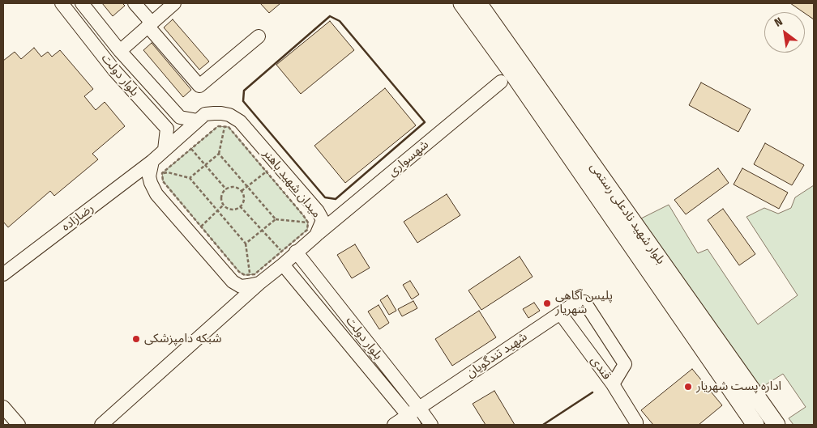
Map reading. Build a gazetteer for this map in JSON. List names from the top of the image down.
{
  "streets": {
    "main road": ["بلوار شهید نادعلی رستمی"],
    "street": [
      "بلوار دولت",
      "شهسواری",
      "میدان شهید باهنر",
      "رضازاده",
      "شهید تندگویان",
      "قندی"
    ]
  },
  "crossings": [
    ["بلوار دولت", "میدان شهید باهنر"],
    ["بلوار دولت", "شهید تندگویان"],
    ["شهسواری", "میدان شهید باهنر"],
    ["میدان شهید باهنر", "رضازاده"],
    ["شهید تندگویان", "قندی"]
  ],
  "places": ["پلیس آگاهی شهریار", "شبکه دامپزشکی", "اداره پست شهریار"],
  "north": "top left"
}
